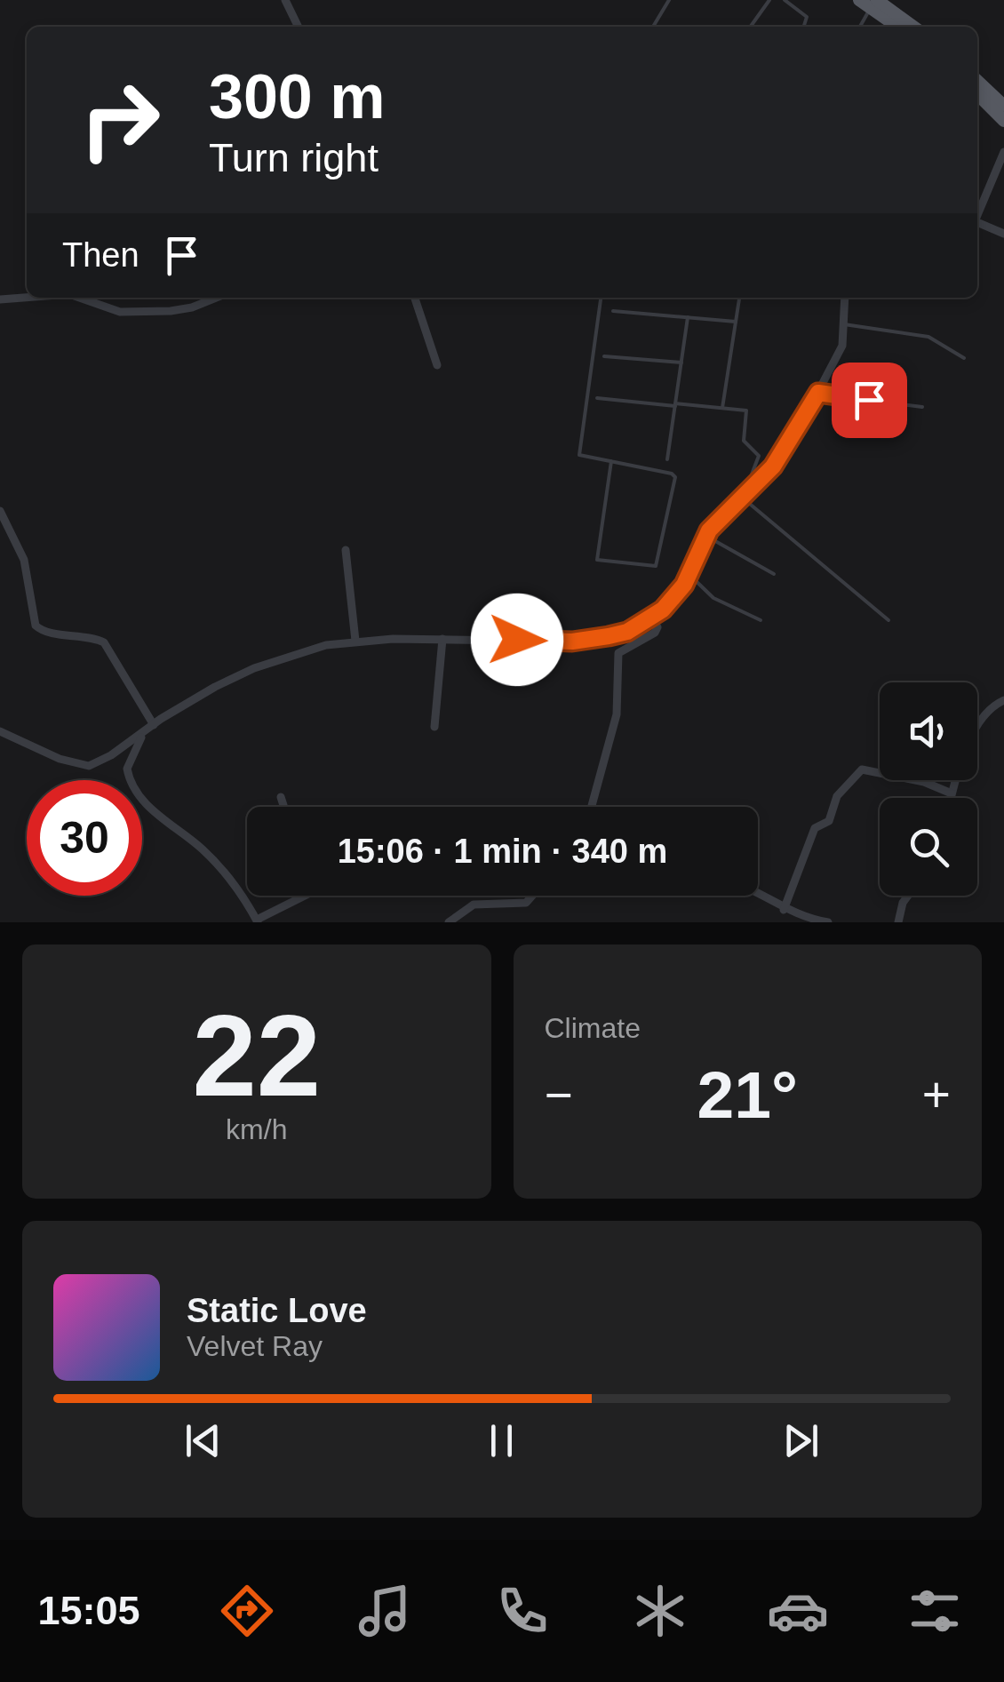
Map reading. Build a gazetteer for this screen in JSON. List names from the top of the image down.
{
  "page": {
    "turn": ["300 m", "Turn right"],
    "then": "Then",
    "limit": "30",
    "trip": "15:06 · 1 min · 340 m",
    "tile": [
      ["22", "km/h"],
      "Climate"
    ],
    "heat": ["−", "21°", "+"],
    "song": ["Static Love", "Velvet Ray"],
    "tabs": "15:05"
  }
}
